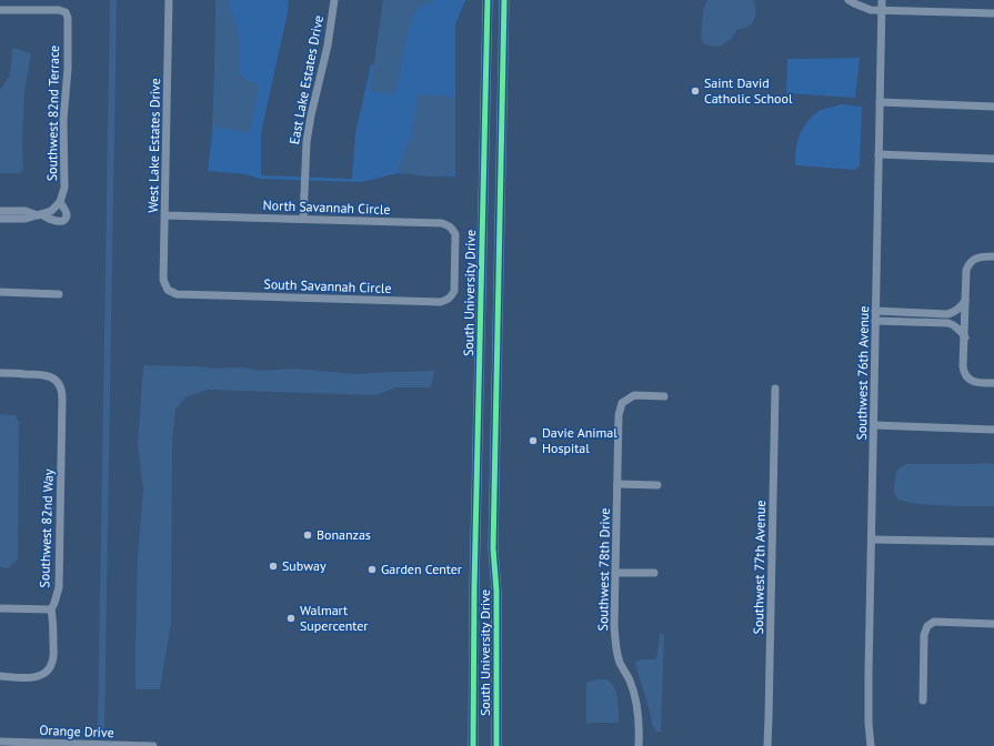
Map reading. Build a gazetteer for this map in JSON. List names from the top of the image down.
{
  "streets": {
    "main road": ["South University Drive"],
    "street": [
      "East Lake Estates Drive",
      "Southwest 82nd Terrace",
      "West Lake Estates Drive",
      "North Savannah Circle",
      "South Savannah Circle",
      "Southwest 76th Avenue",
      "Southwest 82nd Way",
      "Southwest 77th Avenue",
      "Southwest 78th Drive",
      "Orange Drive"
    ]
  },
  "crossings": [
    ["East Lake Estates Drive", "North Savannah Circle"],
    ["West Lake Estates Drive", "North Savannah Circle"],
    ["West Lake Estates Drive", "South Savannah Circle"],
    ["North Savannah Circle", "South Savannah Circle"]
  ],
  "places": [
    "Saint David Catholic School",
    "Davie Animal Hospital",
    "Bonanzas",
    "Subway",
    "Garden Center",
    "Walmart Supercenter"
  ]
}
